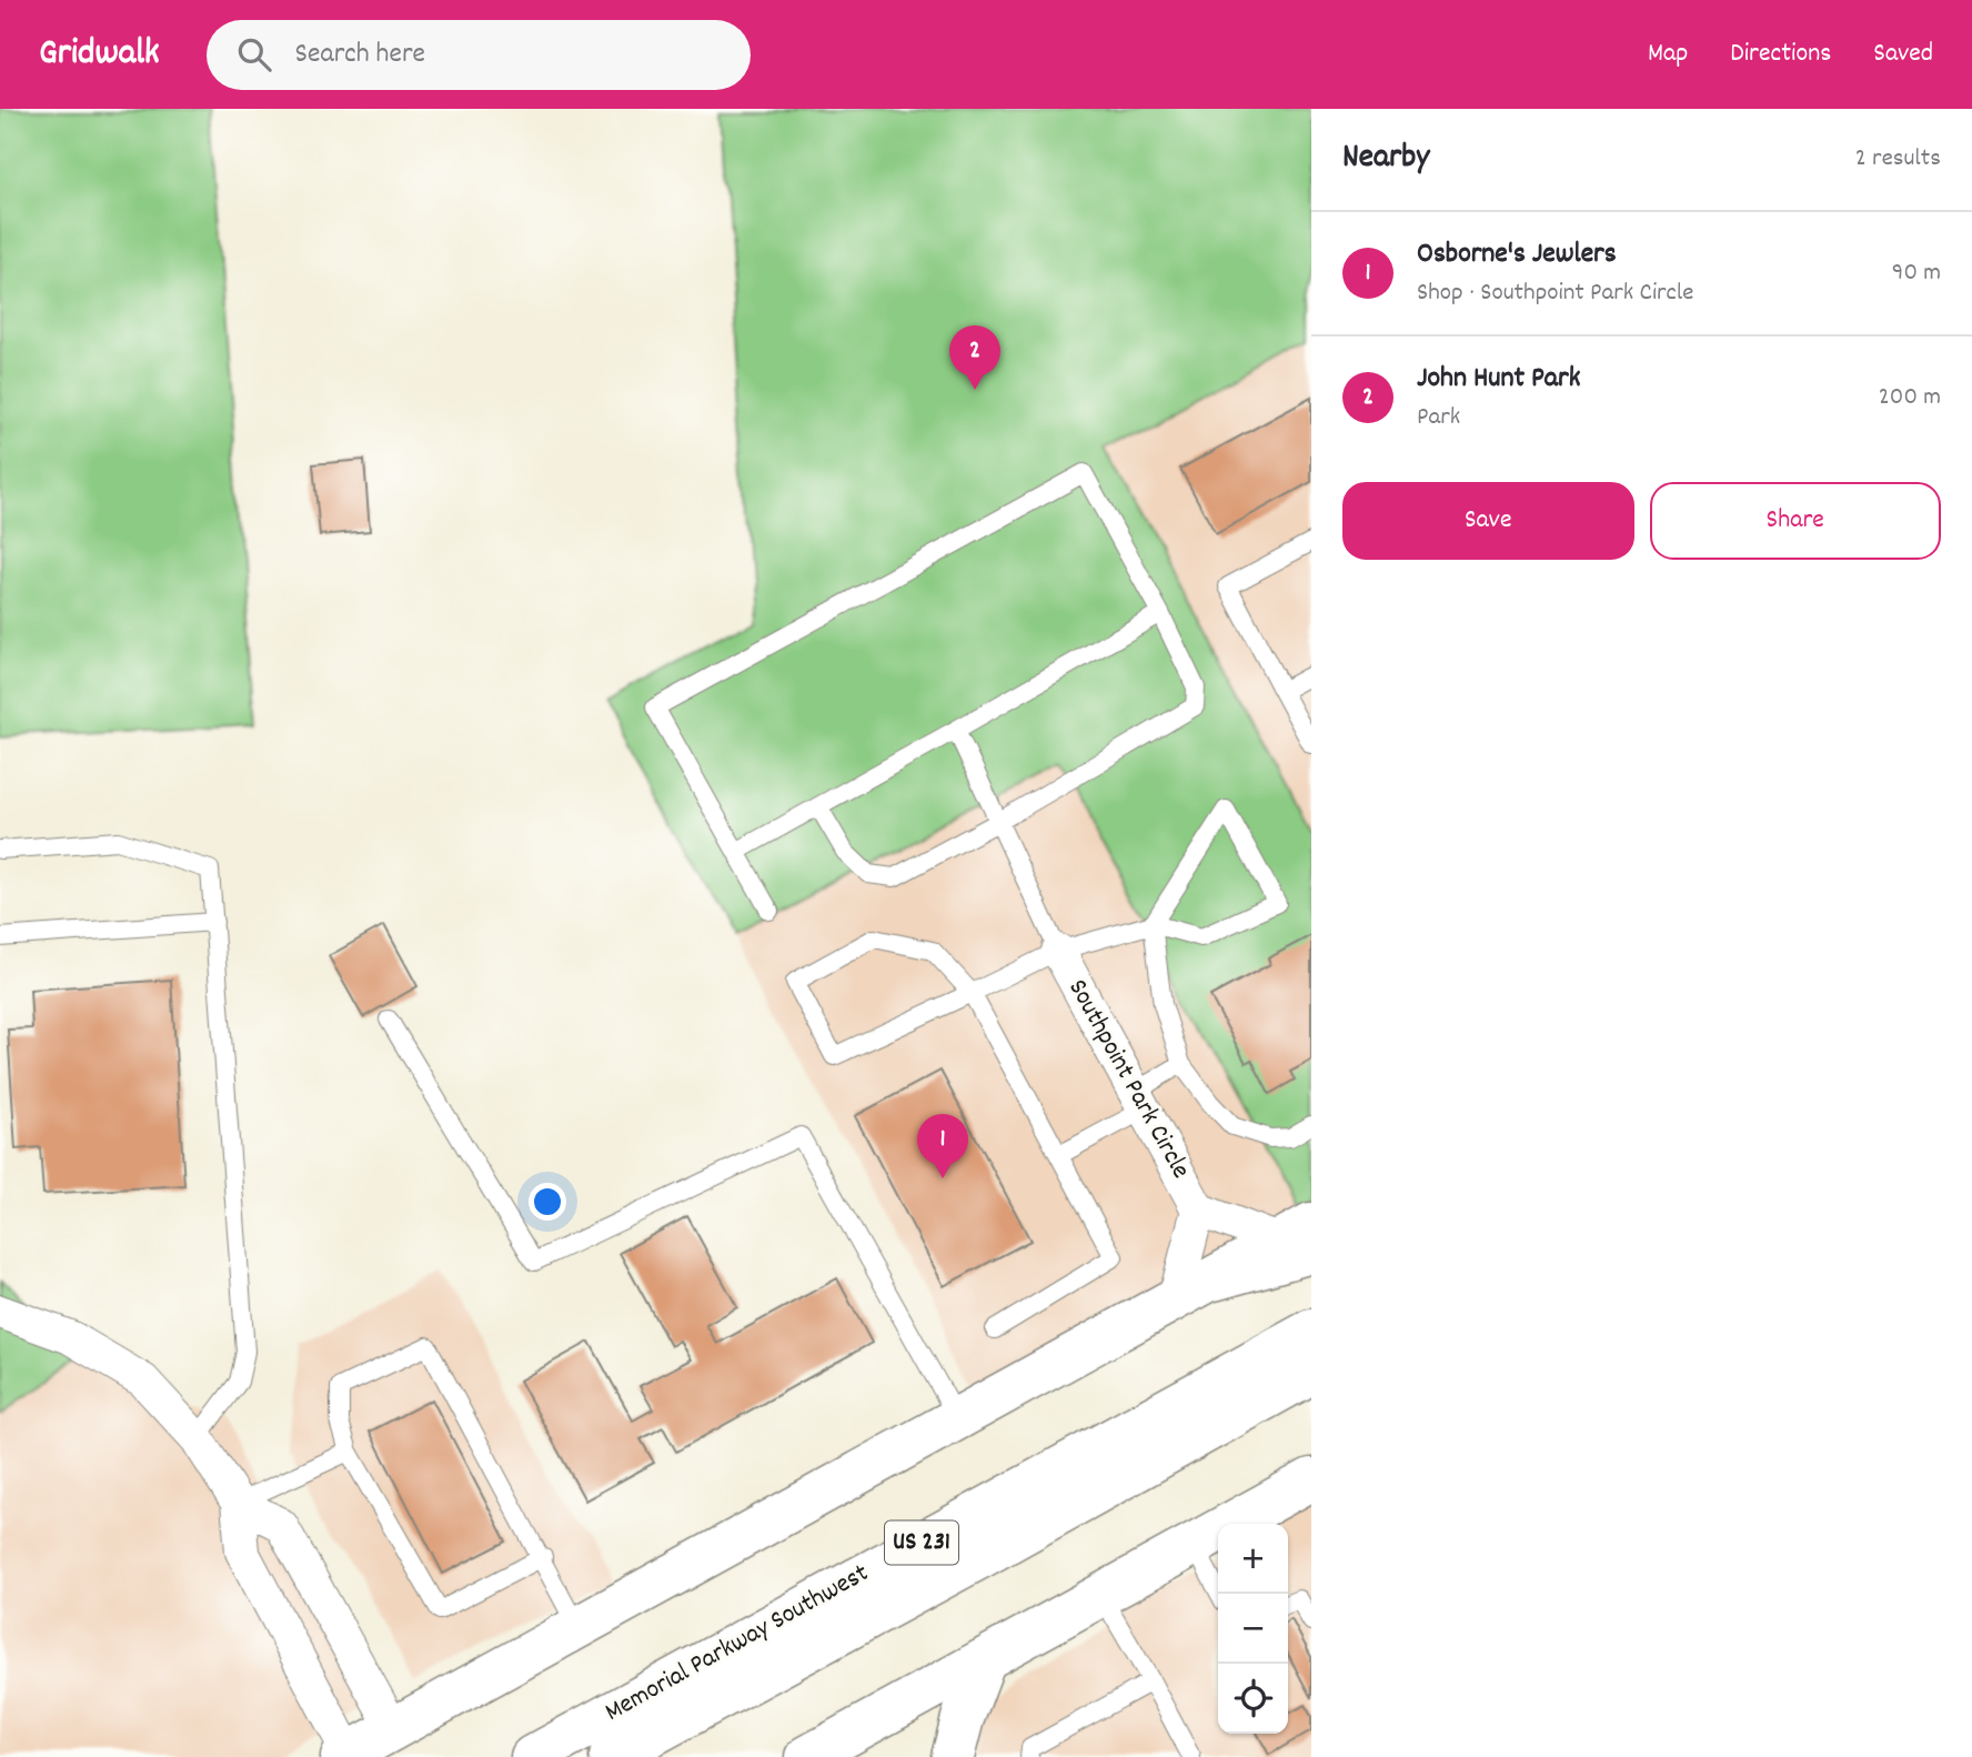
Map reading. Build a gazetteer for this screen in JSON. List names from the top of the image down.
{
  "streets": {
    "main road": ["US 231", "Memorial Parkway Southwest"],
    "street": ["Southpoint Park Circle"]
  },
  "page": {
    "header": "Gridwalk",
    "search": "Search here",
    "nav": ["Map", "Directions", "Saved"],
    "heading": ["Nearby", "2 results"],
    "list": [
      {
        "mark": "1",
        "name": "Osborne's Jewlers",
        "note": "Shop · Southpoint Park Circle",
        "value": "90 m"
      },
      {
        "mark": "2",
        "name": "John Hunt Park",
        "note": "Park",
        "value": "200 m"
      }
    ],
    "pins": ["2", "1"],
    "buttons": ["Save", "Share"],
    "map_buttons": ["+", "−"]
  }
}
